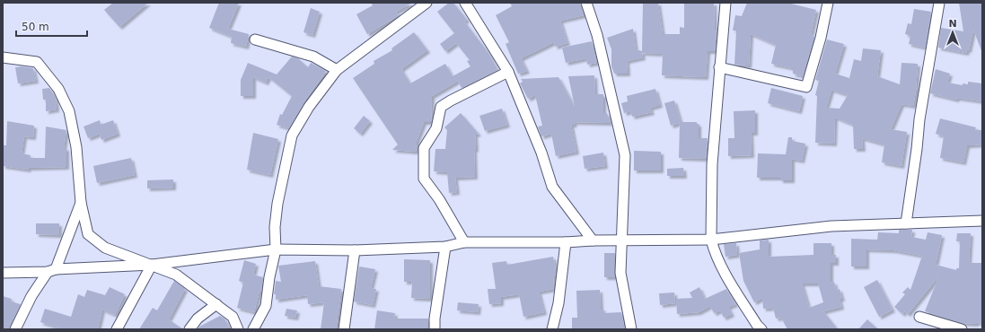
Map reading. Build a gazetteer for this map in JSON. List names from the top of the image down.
{
  "scale_bar": "50 m",
  "north": "top"
}
